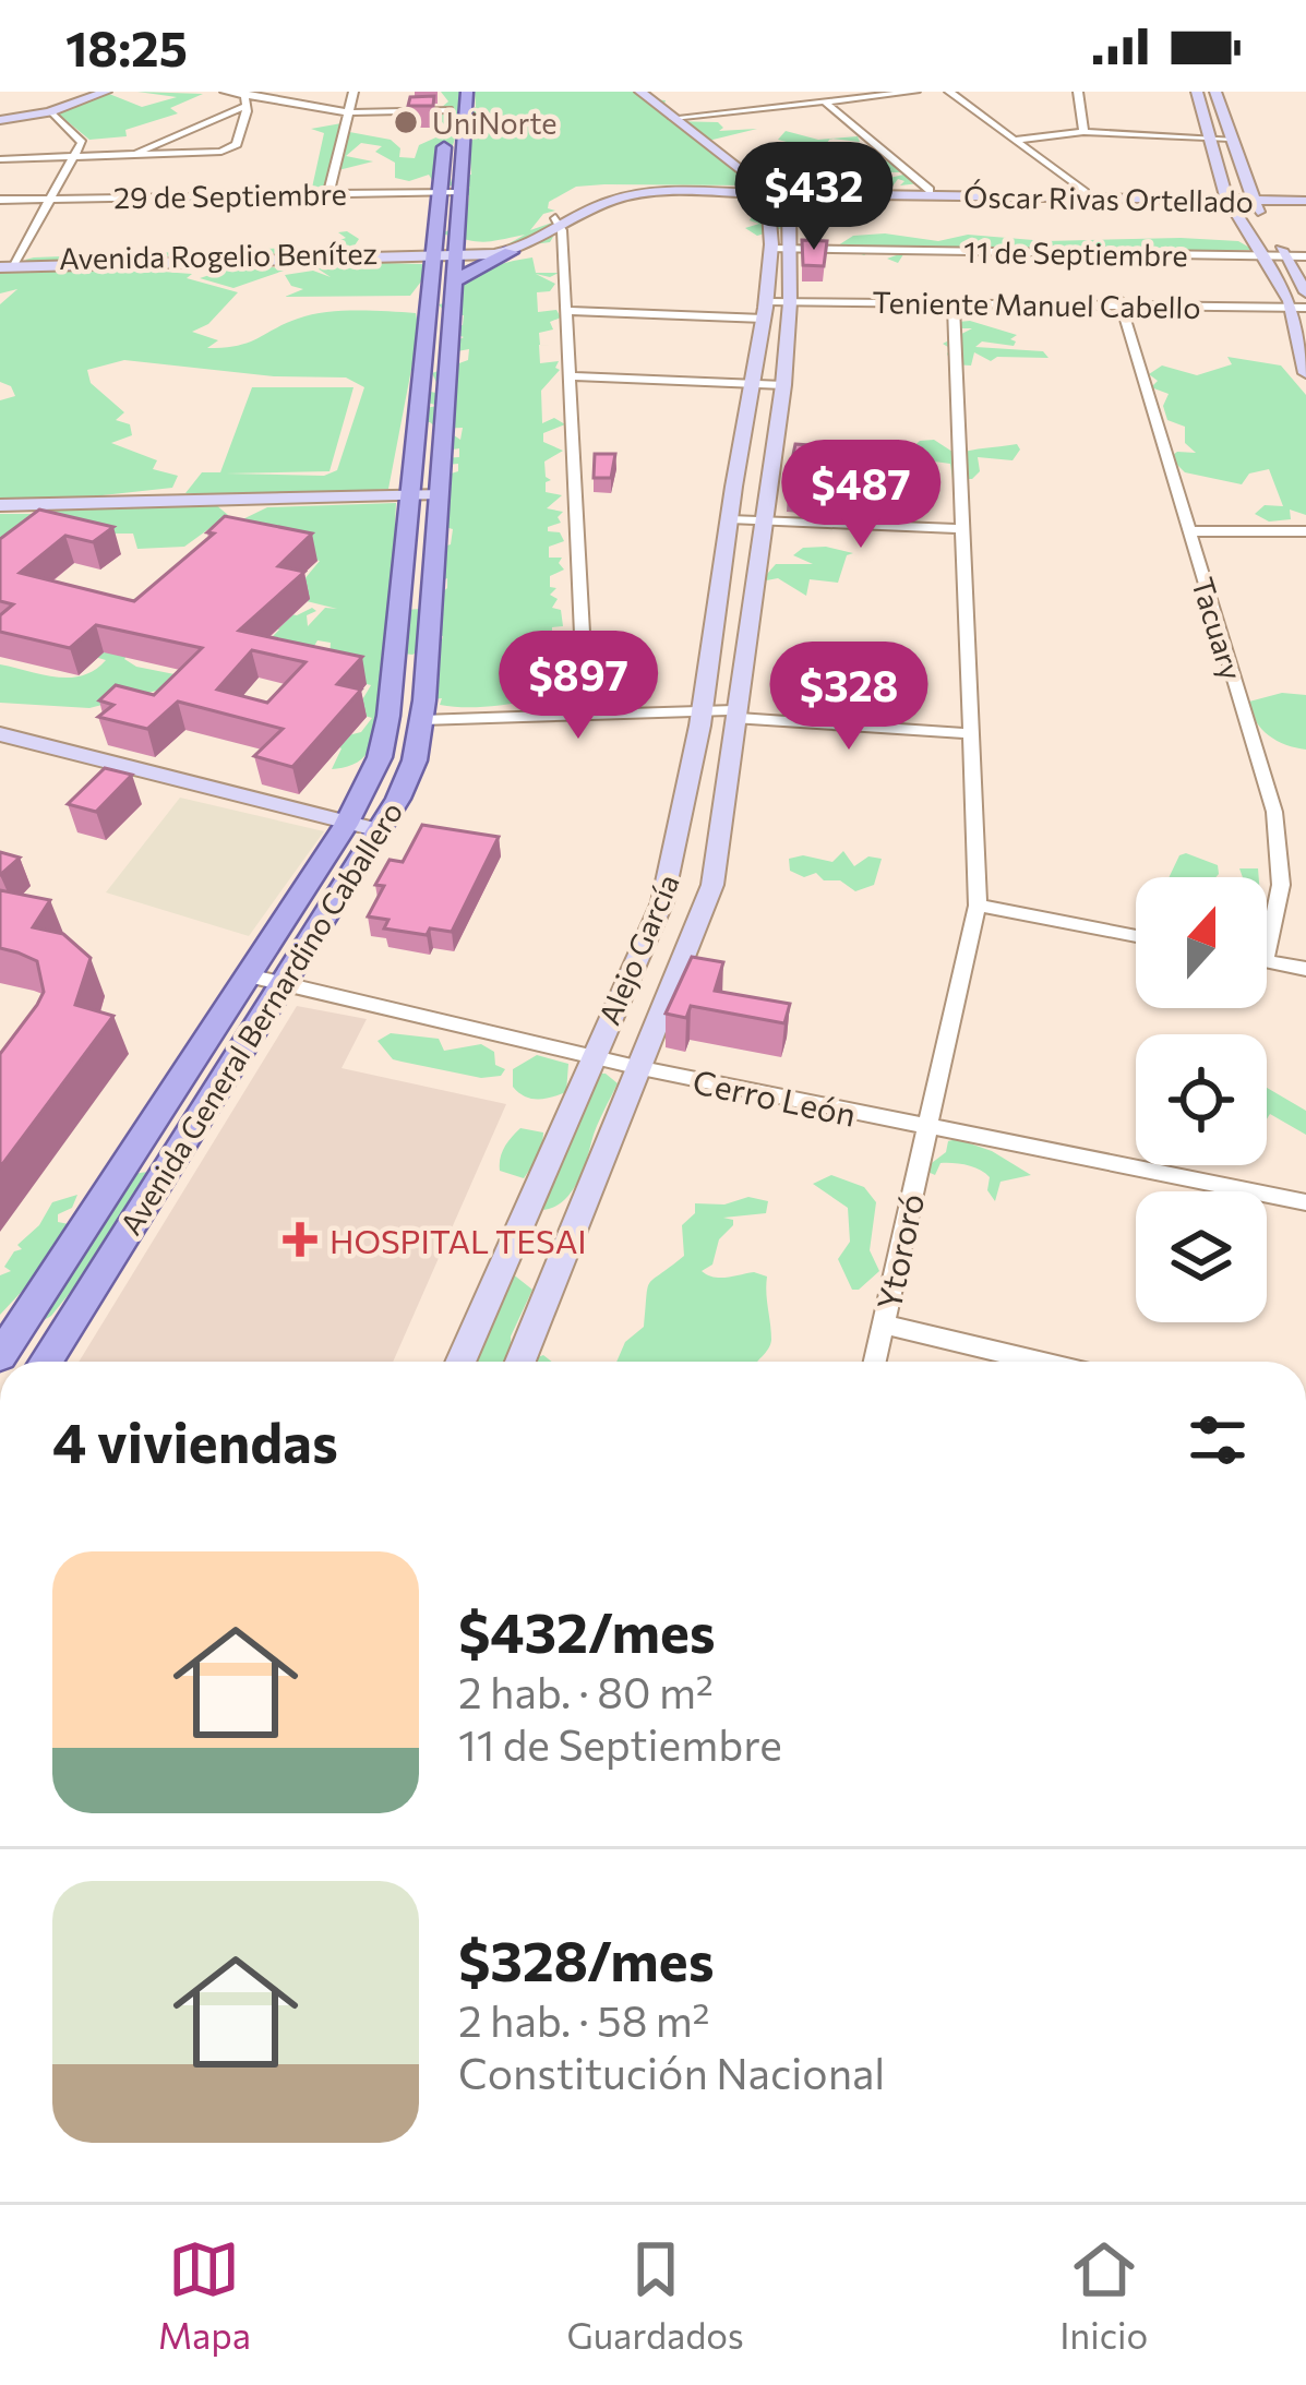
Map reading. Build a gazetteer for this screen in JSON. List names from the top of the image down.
{
  "streets": {
    "main road": ["Avenida General Bernardino Caballero"],
    "street": [
      "29 de Septiembre",
      "Óscar Rivas Ortellado",
      "11 de Septiembre",
      "Avenida Rogelio Benítez",
      "Teniente Manuel Cabello",
      "Tacuary",
      "Alejo García",
      "Cerro León",
      "Ytororó"
    ]
  },
  "crossings": [
    ["29 de Septiembre", "Avenida General Bernardino Caballero"],
    ["Óscar Rivas Ortellado", "Avenida Rogelio Benítez"],
    ["Óscar Rivas Ortellado", "Alejo García"],
    ["Óscar Rivas Ortellado", "Avenida General Bernardino Caballero"],
    ["11 de Septiembre", "Alejo García"],
    ["Avenida Rogelio Benítez", "Avenida General Bernardino Caballero"],
    ["Teniente Manuel Cabello", "Tacuary"],
    ["Teniente Manuel Cabello", "Alejo García"],
    ["Alejo García", "Cerro León"],
    ["Avenida General Bernardino Caballero", "Cerro León"],
    ["Cerro León", "Ytororó"]
  ],
  "places": {
    "other": ["UniNorte"],
    "health": ["HOSPITAL TESAI"]
  },
  "north": "top",
  "page": {
    "status": "18:25",
    "price": [
      "$432",
      "$487",
      "$897",
      "$328"
    ],
    "heading": "4 viviendas",
    "list": [
      {
        "name": "$432/mes",
        "note": "2 hab. · 80 m² · 11 de Septiembre"
      },
      {
        "name": "$328/mes",
        "note": "2 hab. · 58 m² · Constitución Nacional"
      }
    ],
    "tabs": ["Mapa", "Guardados", "Inicio"]
  }
}
